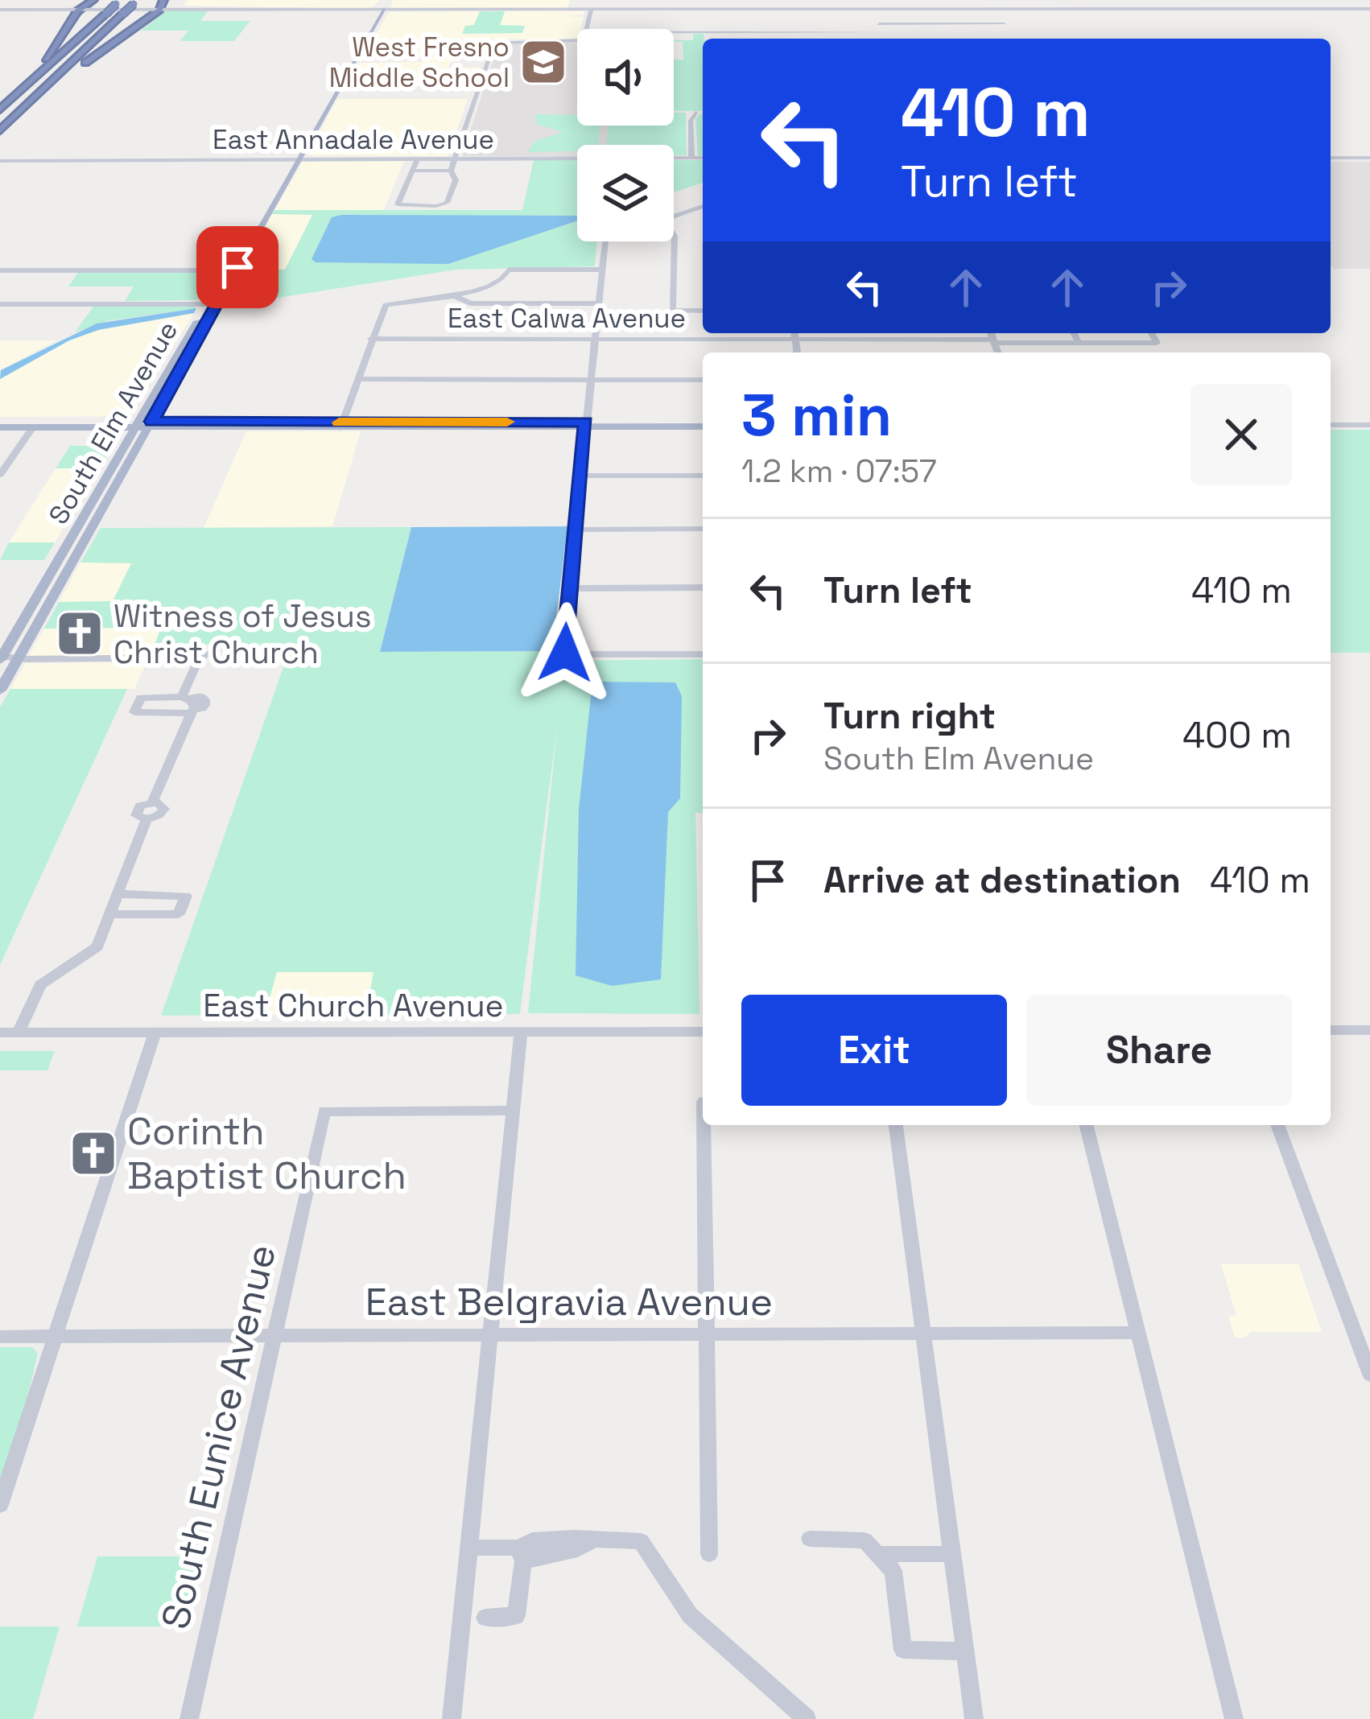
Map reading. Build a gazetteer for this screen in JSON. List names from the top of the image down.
{
  "streets": {
    "main road": ["South Elm Avenue"],
    "street": [
      "East Annadale Avenue",
      "East Calwa Avenue",
      "East Church Avenue",
      "East Belgravia Avenue",
      "South Eunice Avenue"
    ]
  },
  "crossings": [
    ["East Annadale Avenue", "South Elm Avenue"],
    ["East Belgravia Avenue", "South Eunice Avenue"]
  ],
  "places": {
    "school or university": ["West Fresno Middle School"],
    "church": ["Witness of Jesus Christ Church", "Corinth Baptist Church"]
  },
  "page": {
    "turn": ["410 m", "Turn left"],
    "heading": ["3 min", "1.2 km · 07:57"],
    "list": [
      {
        "name": "Turn left",
        "value": "410 m"
      },
      {
        "name": "Turn right",
        "note": "South Elm Avenue",
        "value": "400 m"
      },
      {
        "name": "Arrive at destination",
        "value": "410 m"
      }
    ],
    "buttons": ["Exit", "Share"]
  }
}
